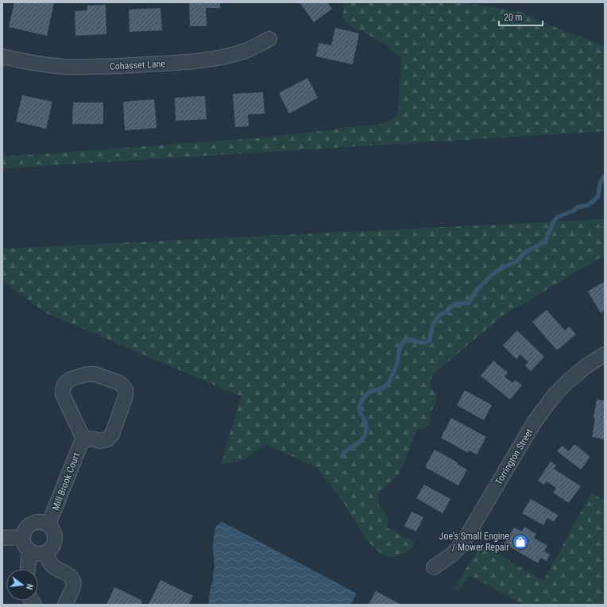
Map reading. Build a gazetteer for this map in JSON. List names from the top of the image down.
{
  "streets": {
    "street": ["Cohasset Lane", "Torrington Street", "Mill Brook Court"]
  },
  "places": {
    "shop": ["Joe's Small Engine / Mower Repair"]
  },
  "scale_bar": "20 m",
  "north": "right"
}
